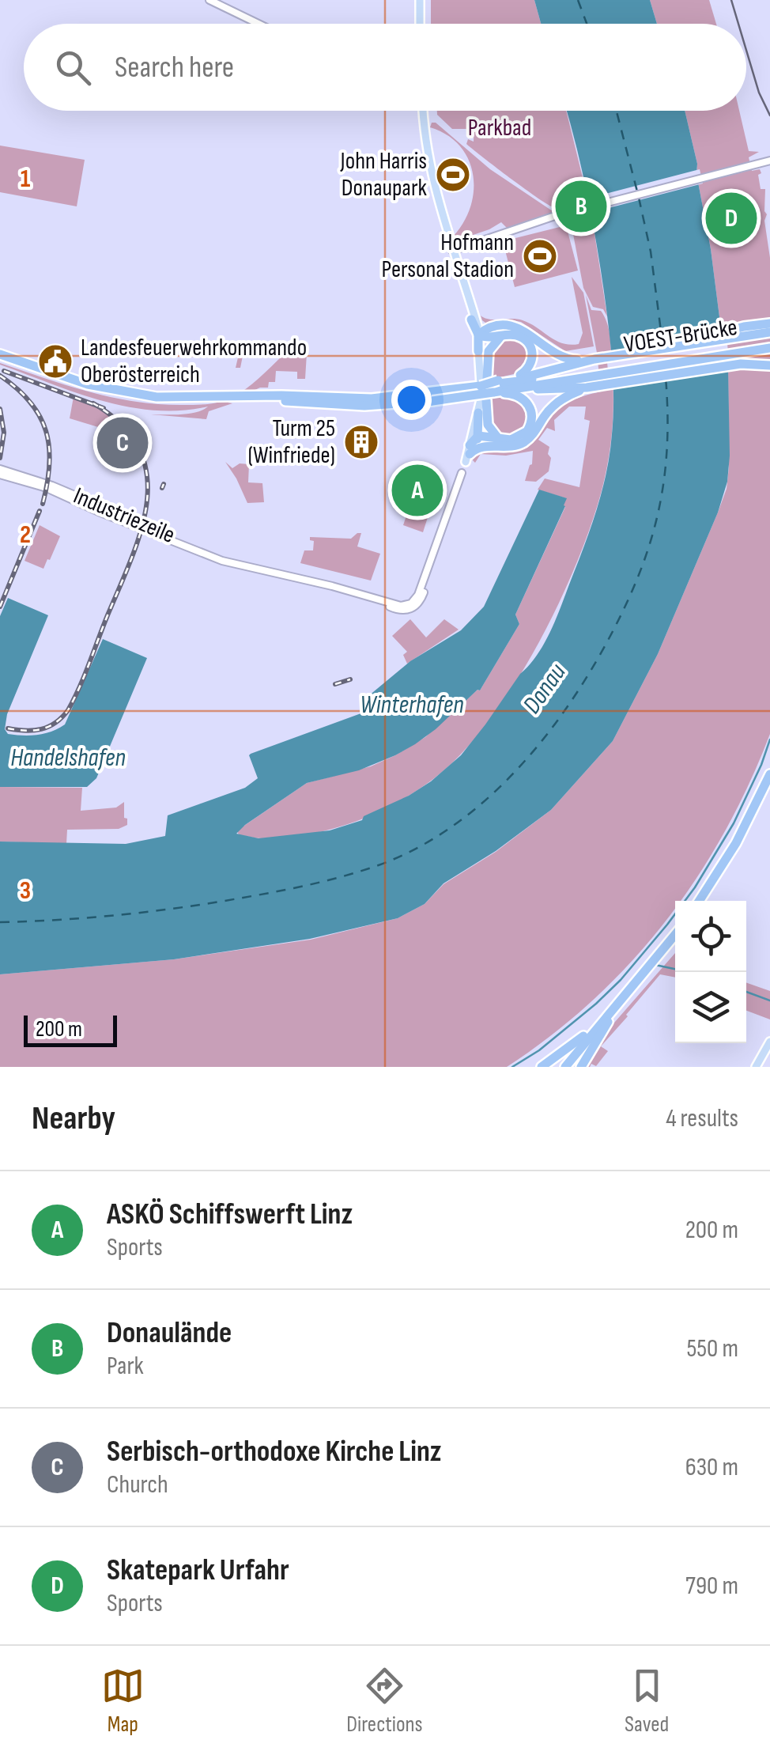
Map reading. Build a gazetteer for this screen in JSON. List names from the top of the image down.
{
  "streets": {
    "highway": ["VOEST-Brücke"],
    "main road": ["Industriezeile"]
  },
  "water": ["Donau", "Winterhafen", "Handelshafen"],
  "parks": ["Parkbad"],
  "places": {
    "sports": ["John Harris Donaupark", "Hofmann Personal Stadion"],
    "public building": ["Landesfeuerwehrkommando Oberösterreich"],
    "building": ["Turm 25 (Winfriede)"]
  },
  "scale_bar": "200 m",
  "page": {
    "search": "Search here",
    "pins": [
      "B",
      "D",
      "C",
      "A"
    ],
    "scale": "200 m",
    "heading": ["Nearby", "4 results"],
    "list": [
      {
        "mark": "A",
        "name": "ASKÖ Schiffswerft Linz",
        "note": "Sports",
        "value": "200 m"
      },
      {
        "mark": "B",
        "name": "Donaulände",
        "note": "Park",
        "value": "550 m"
      },
      {
        "mark": "C",
        "name": "Serbisch-orthodoxe Kirche Linz",
        "note": "Church",
        "value": "630 m"
      },
      {
        "mark": "D",
        "name": "Skatepark Urfahr",
        "note": "Sports",
        "value": "790 m"
      }
    ],
    "nav": ["Map", "Directions", "Saved"]
  },
  "grid": {
    "rows": ["1", "2", "3"]
  }
}
